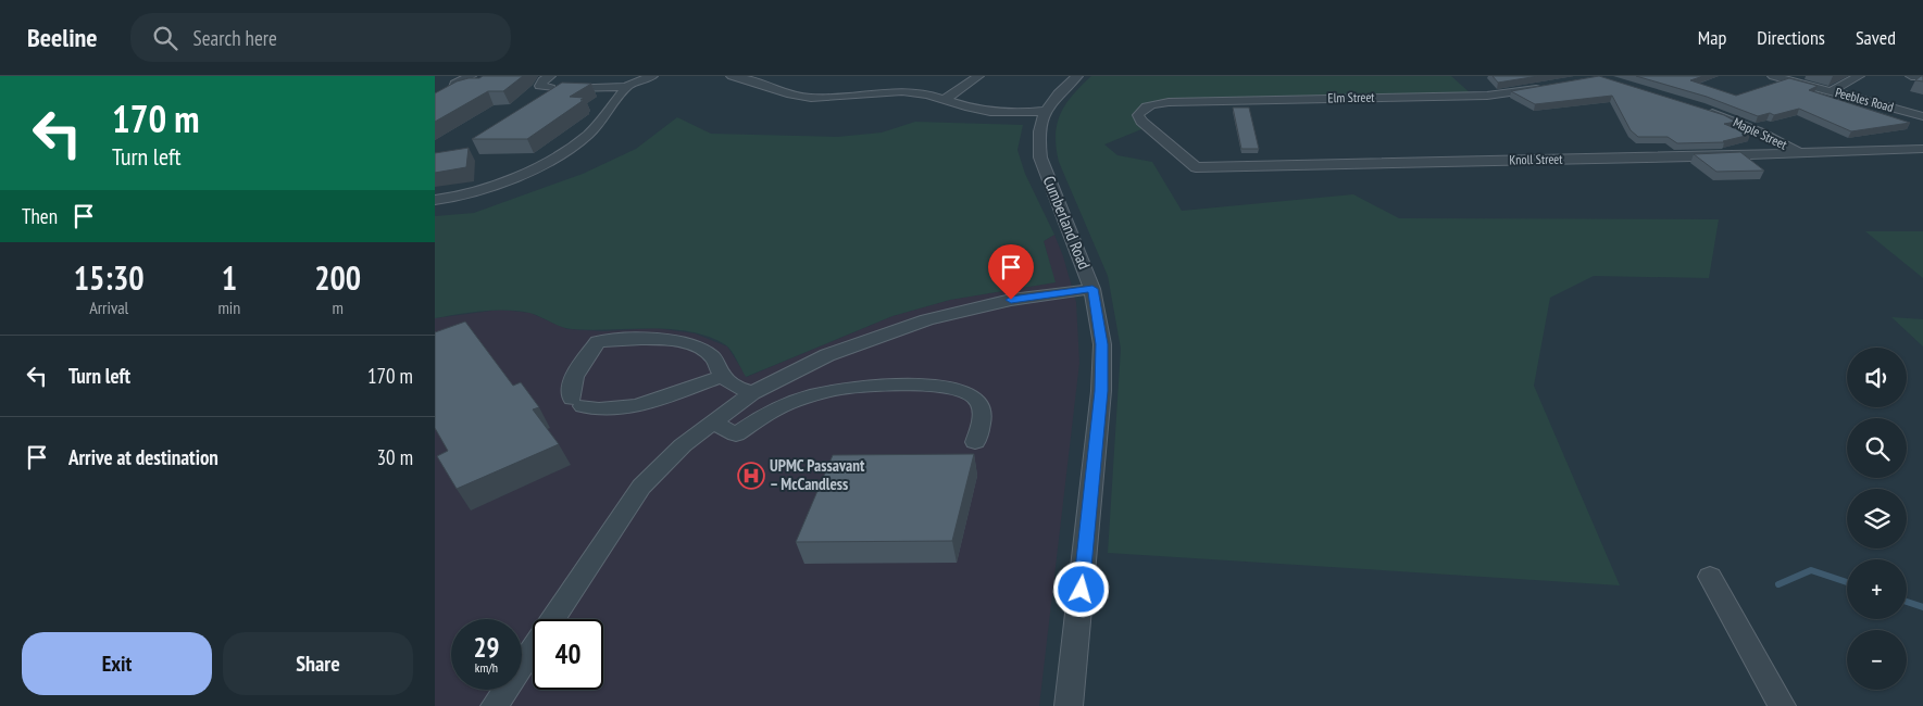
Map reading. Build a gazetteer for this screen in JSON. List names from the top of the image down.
{
  "streets": {
    "street": [
      "Elm Street",
      "Peebles Road",
      "Maple Street",
      "Knoll Street",
      "Cumberland Road"
    ]
  },
  "crossings": [
    ["Elm Street", "Knoll Street"],
    ["Maple Street", "Knoll Street"]
  ],
  "places": {
    "hospital": ["UPMC Passavant – McCandless"]
  },
  "page": {
    "header": "Beeline",
    "search": "Search here",
    "nav": ["Map", "Directions", "Saved"],
    "turn": ["170 m", "Turn left"],
    "then": "Then",
    "eta": [
      "15:30",
      "Arrival",
      "1",
      "min",
      "200",
      "m"
    ],
    "list": [
      {
        "name": "Turn left",
        "value": "170 m"
      },
      {
        "name": "Arrive at destination",
        "value": "30 m"
      }
    ],
    "map_buttons": ["+", "−"],
    "speed": "29 km/h",
    "limit": "40",
    "buttons": ["Exit", "Share"]
  }
}
